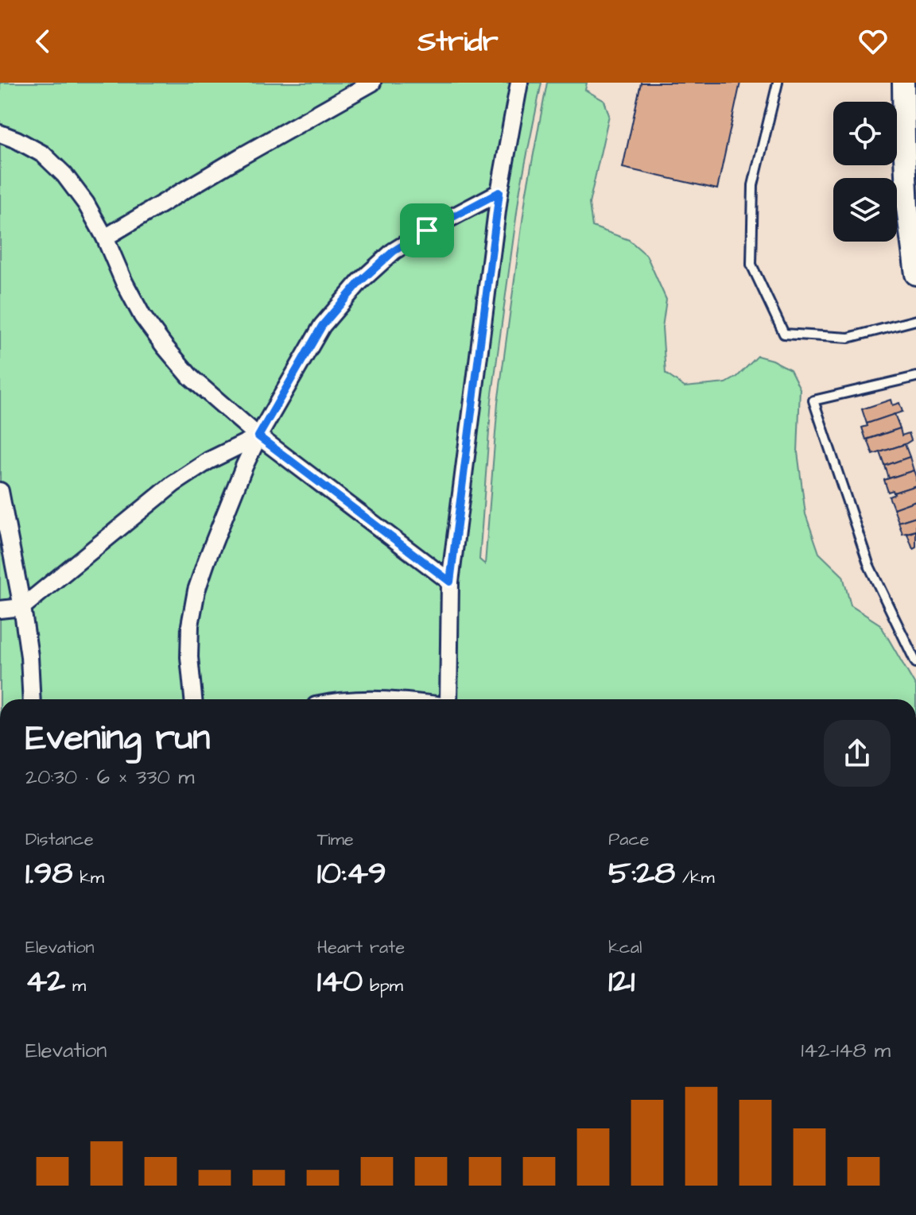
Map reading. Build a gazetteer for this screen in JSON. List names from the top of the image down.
{
  "page": {
    "header": "Stridr",
    "heading": ["Evening run", "20:30 · 6 × 330 m"],
    "stats": [
      ["Distance", "1.98 km"],
      ["Time", "10:49"],
      ["Pace", "5:28 /km"],
      ["Elevation", "42 m"],
      ["Heart rate", "140 bpm"],
      ["kcal", "121"]
    ],
    "chart": ["Elevation", "142–148 m"]
  }
}
